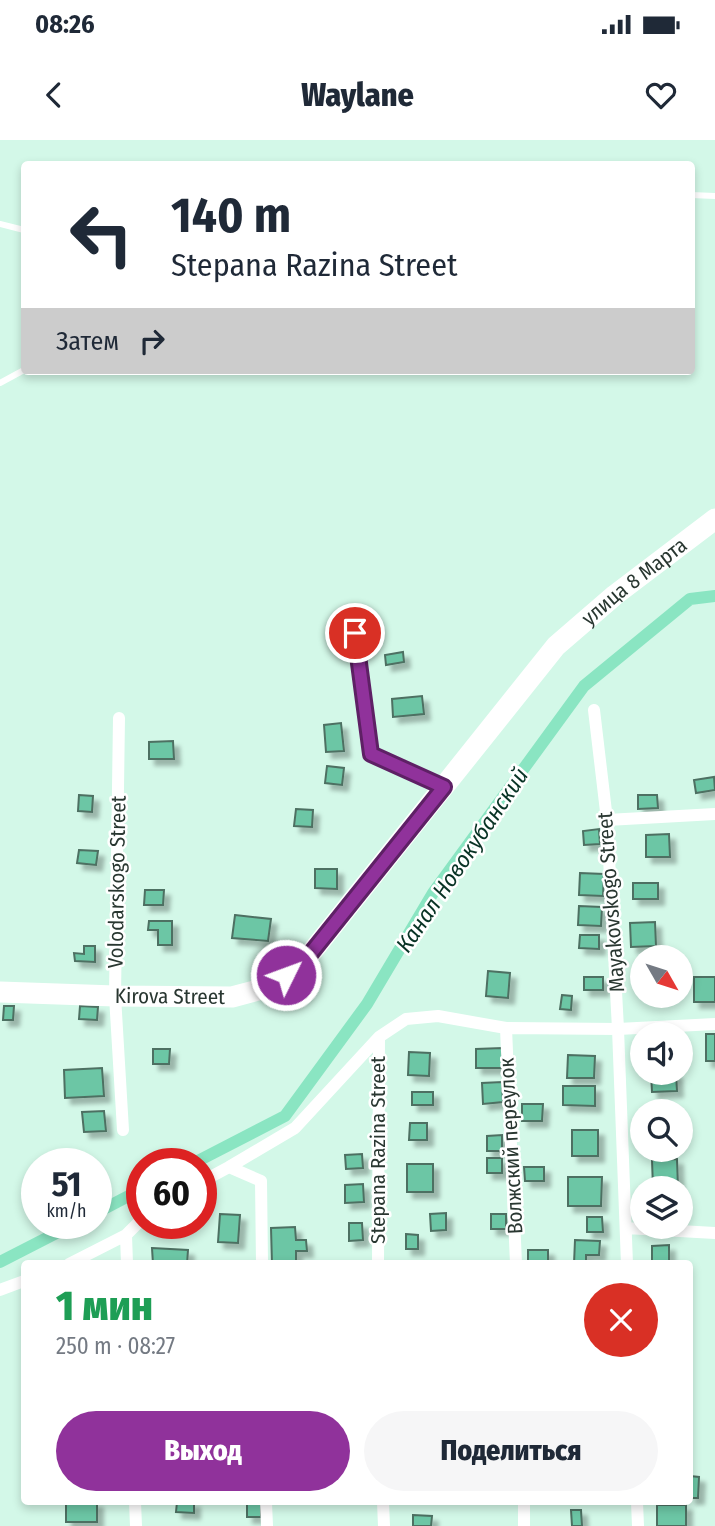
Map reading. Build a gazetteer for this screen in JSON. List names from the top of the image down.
{
  "streets": {
    "main road": ["улица 8 Марта", "Kirova Street"],
    "street": [
      "Volodarskogo Street",
      "Mayakovskogo Street",
      "Волжский переулок",
      "Stepana Razina Street"
    ]
  },
  "crossings": [
    ["улица 8 Марта", "Kirova Street"],
    ["Volodarskogo Street", "Kirova Street"]
  ],
  "water": ["Канал Новокубанский"],
  "north": "bottom right",
  "page": {
    "status": "08:26",
    "header": "Waylane",
    "turn": ["140 m", "Stepana Razina Street"],
    "then": "Затем",
    "speed": "51 km/h",
    "limit": "60",
    "heading": ["1 мин", "250 m · 08:27"],
    "buttons": ["Выход", "Поделиться"]
  }
}
